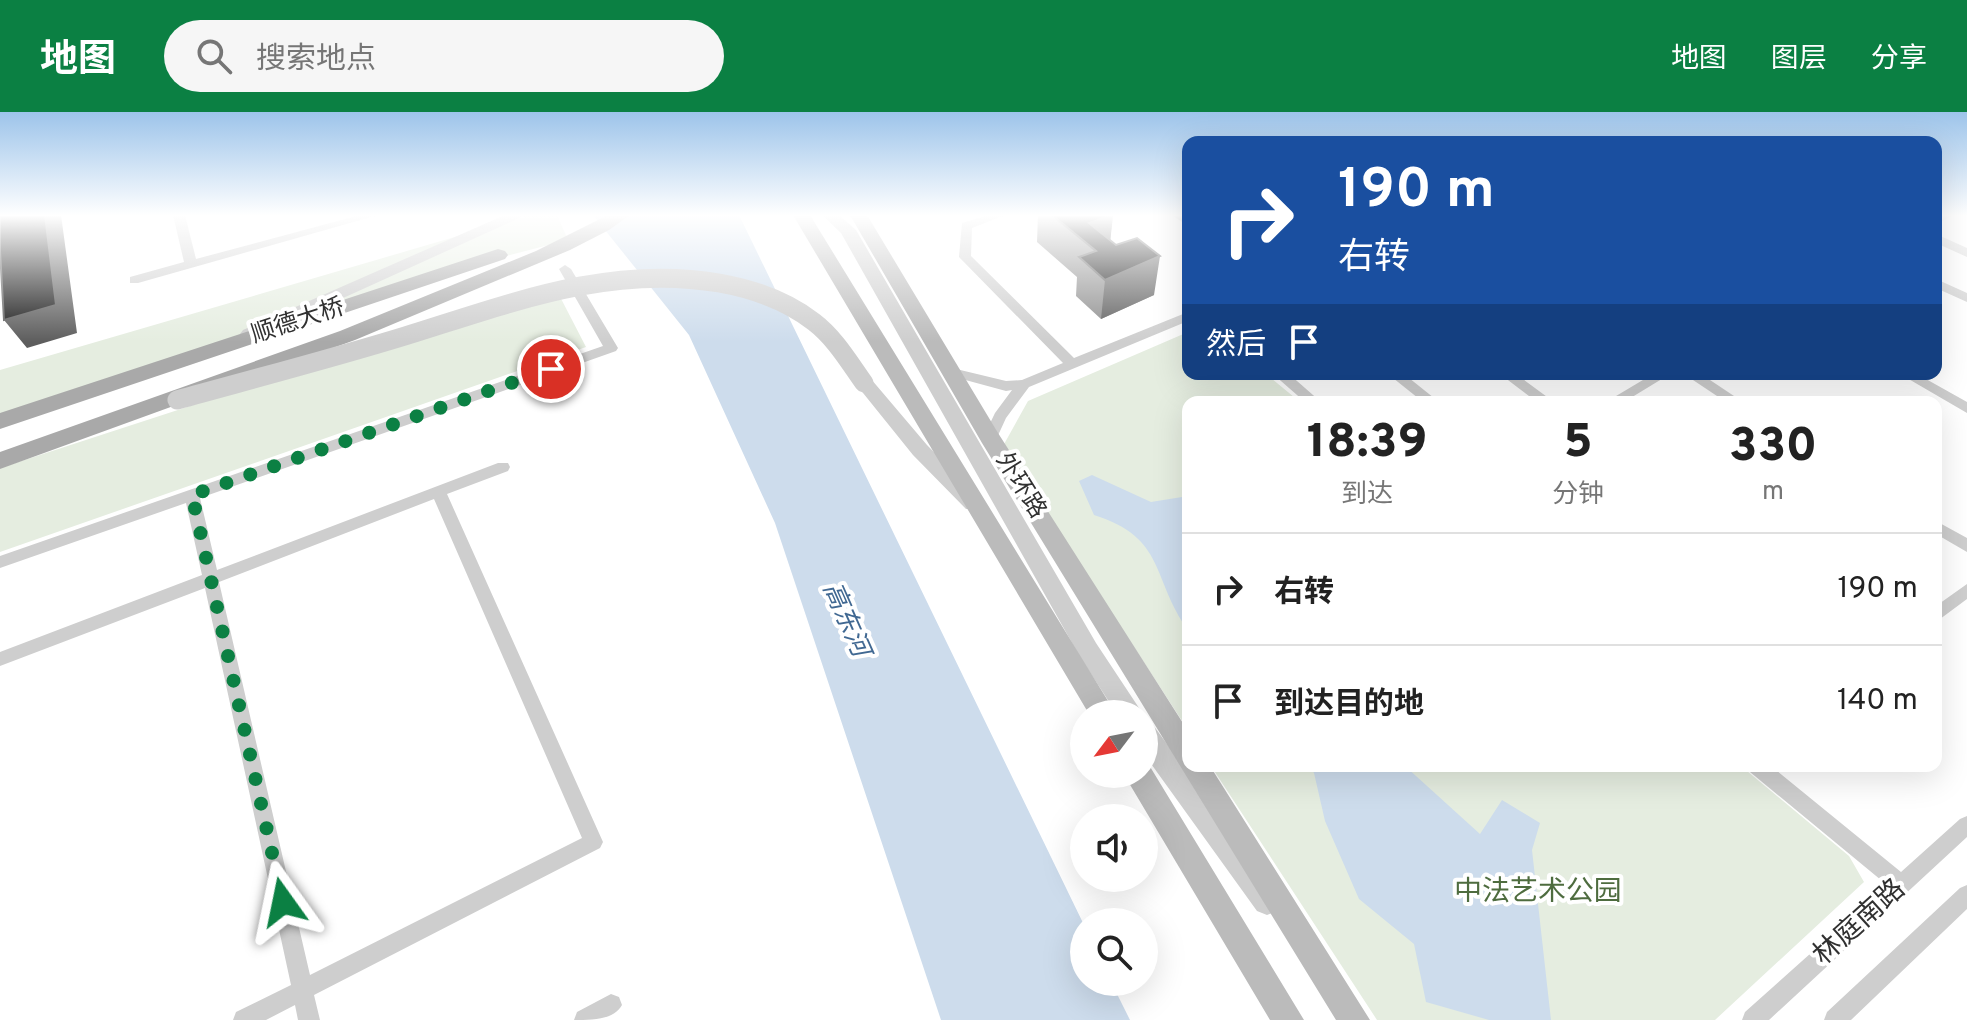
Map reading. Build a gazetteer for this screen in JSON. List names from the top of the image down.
{
  "streets": {
    "main road": ["顺德大桥", "外环路"],
    "street": ["林庭南路"]
  },
  "water": ["高东河"],
  "parks": ["中法艺术公园"],
  "north": "bottom left",
  "page": {
    "header": "地图",
    "search": "搜索地点",
    "nav": ["地图", "图层", "分享"],
    "turn": ["190 m", "右转"],
    "then": "然后",
    "eta": [
      "18:39",
      "到达",
      "5",
      "分钟",
      "330",
      "m"
    ],
    "list": [
      {
        "name": "右转",
        "value": "190 m"
      },
      {
        "name": "到达目的地",
        "value": "140 m"
      }
    ]
  }
}
